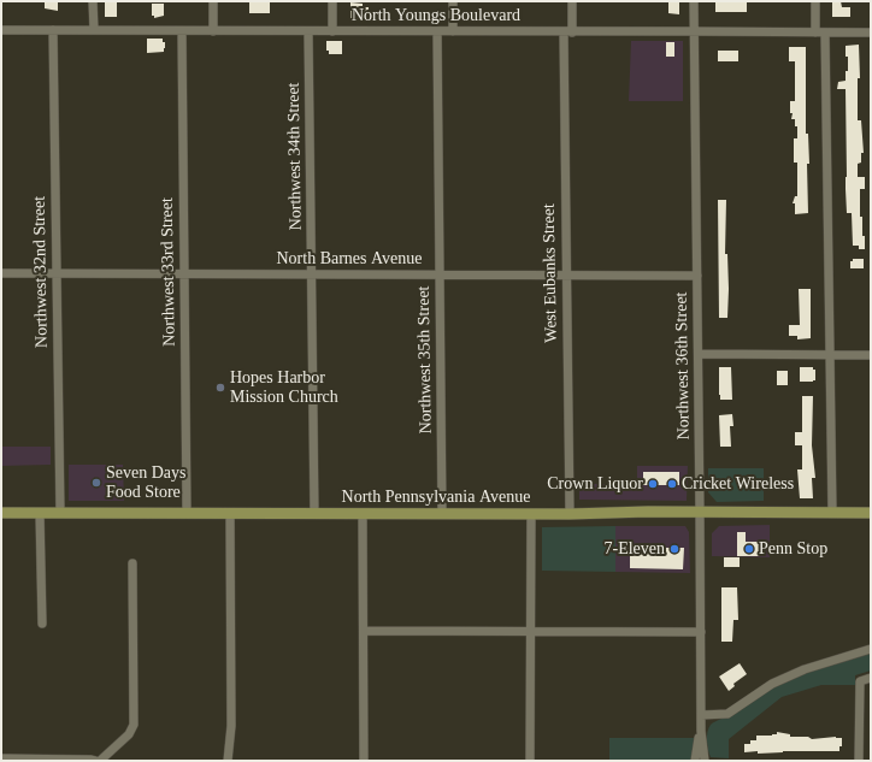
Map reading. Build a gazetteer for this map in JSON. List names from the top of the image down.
{
  "streets": {
    "main road": ["North Pennsylvania Avenue"],
    "street": [
      "North Youngs Boulevard",
      "Northwest 34th Street",
      "North Barnes Avenue",
      "Northwest 32nd Street",
      "Northwest 33rd Street",
      "West Eubanks Street",
      "Northwest 35th Street",
      "Northwest 36th Street"
    ]
  },
  "crossings": [
    ["North Youngs Boulevard", "Northwest 34th Street"],
    ["North Youngs Boulevard", "Northwest 32nd Street"],
    ["North Youngs Boulevard", "Northwest 33rd Street"],
    ["North Youngs Boulevard", "West Eubanks Street"],
    ["North Youngs Boulevard", "Northwest 35th Street"],
    ["North Youngs Boulevard", "Northwest 36th Street"],
    ["Northwest 34th Street", "North Barnes Avenue"],
    ["Northwest 34th Street", "North Pennsylvania Avenue"],
    ["North Barnes Avenue", "Northwest 32nd Street"],
    ["North Barnes Avenue", "Northwest 33rd Street"],
    ["North Barnes Avenue", "West Eubanks Street"],
    ["North Barnes Avenue", "Northwest 35th Street"],
    ["North Barnes Avenue", "Northwest 36th Street"],
    ["Northwest 32nd Street", "North Pennsylvania Avenue"],
    ["Northwest 33rd Street", "North Pennsylvania Avenue"],
    ["West Eubanks Street", "North Pennsylvania Avenue"],
    ["Northwest 35th Street", "North Pennsylvania Avenue"],
    ["Northwest 36th Street", "North Pennsylvania Avenue"]
  ],
  "places": [
    "Hopes Harbor Mission Church",
    "Seven Days Food Store",
    "Crown Liquor",
    "Cricket Wireless",
    "7-Eleven",
    "Penn Stop"
  ]
}
